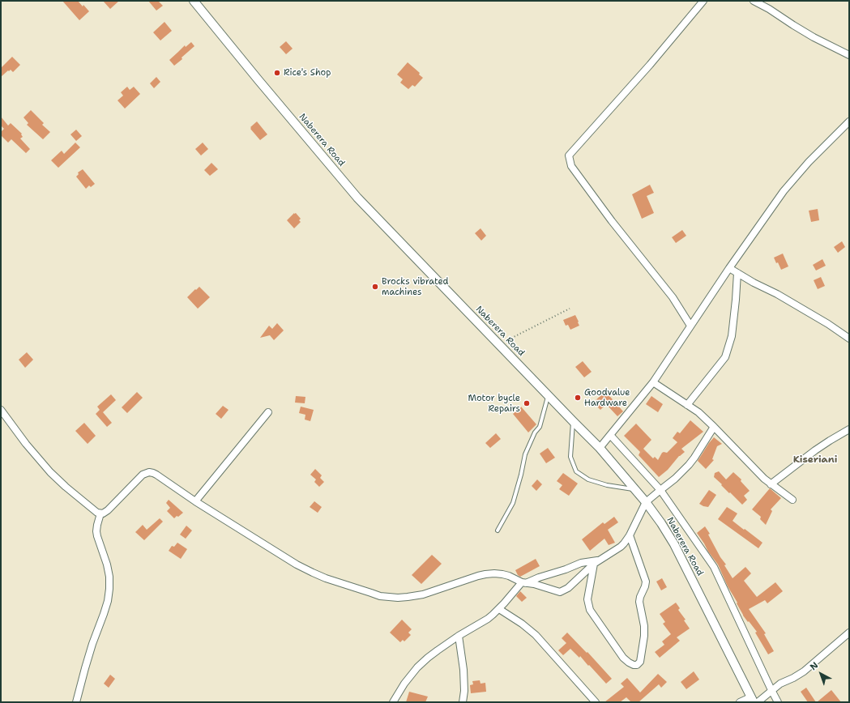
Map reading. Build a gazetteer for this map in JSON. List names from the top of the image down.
{
  "streets": {
    "street": ["Naberera Road"]
  },
  "districts": ["Kiseriani"],
  "places": [
    "Rice's Shop",
    "Brocks vibrated machines",
    "Goodvalue Hardware",
    "Motor bycle Repairs"
  ],
  "north": "top left"
}
